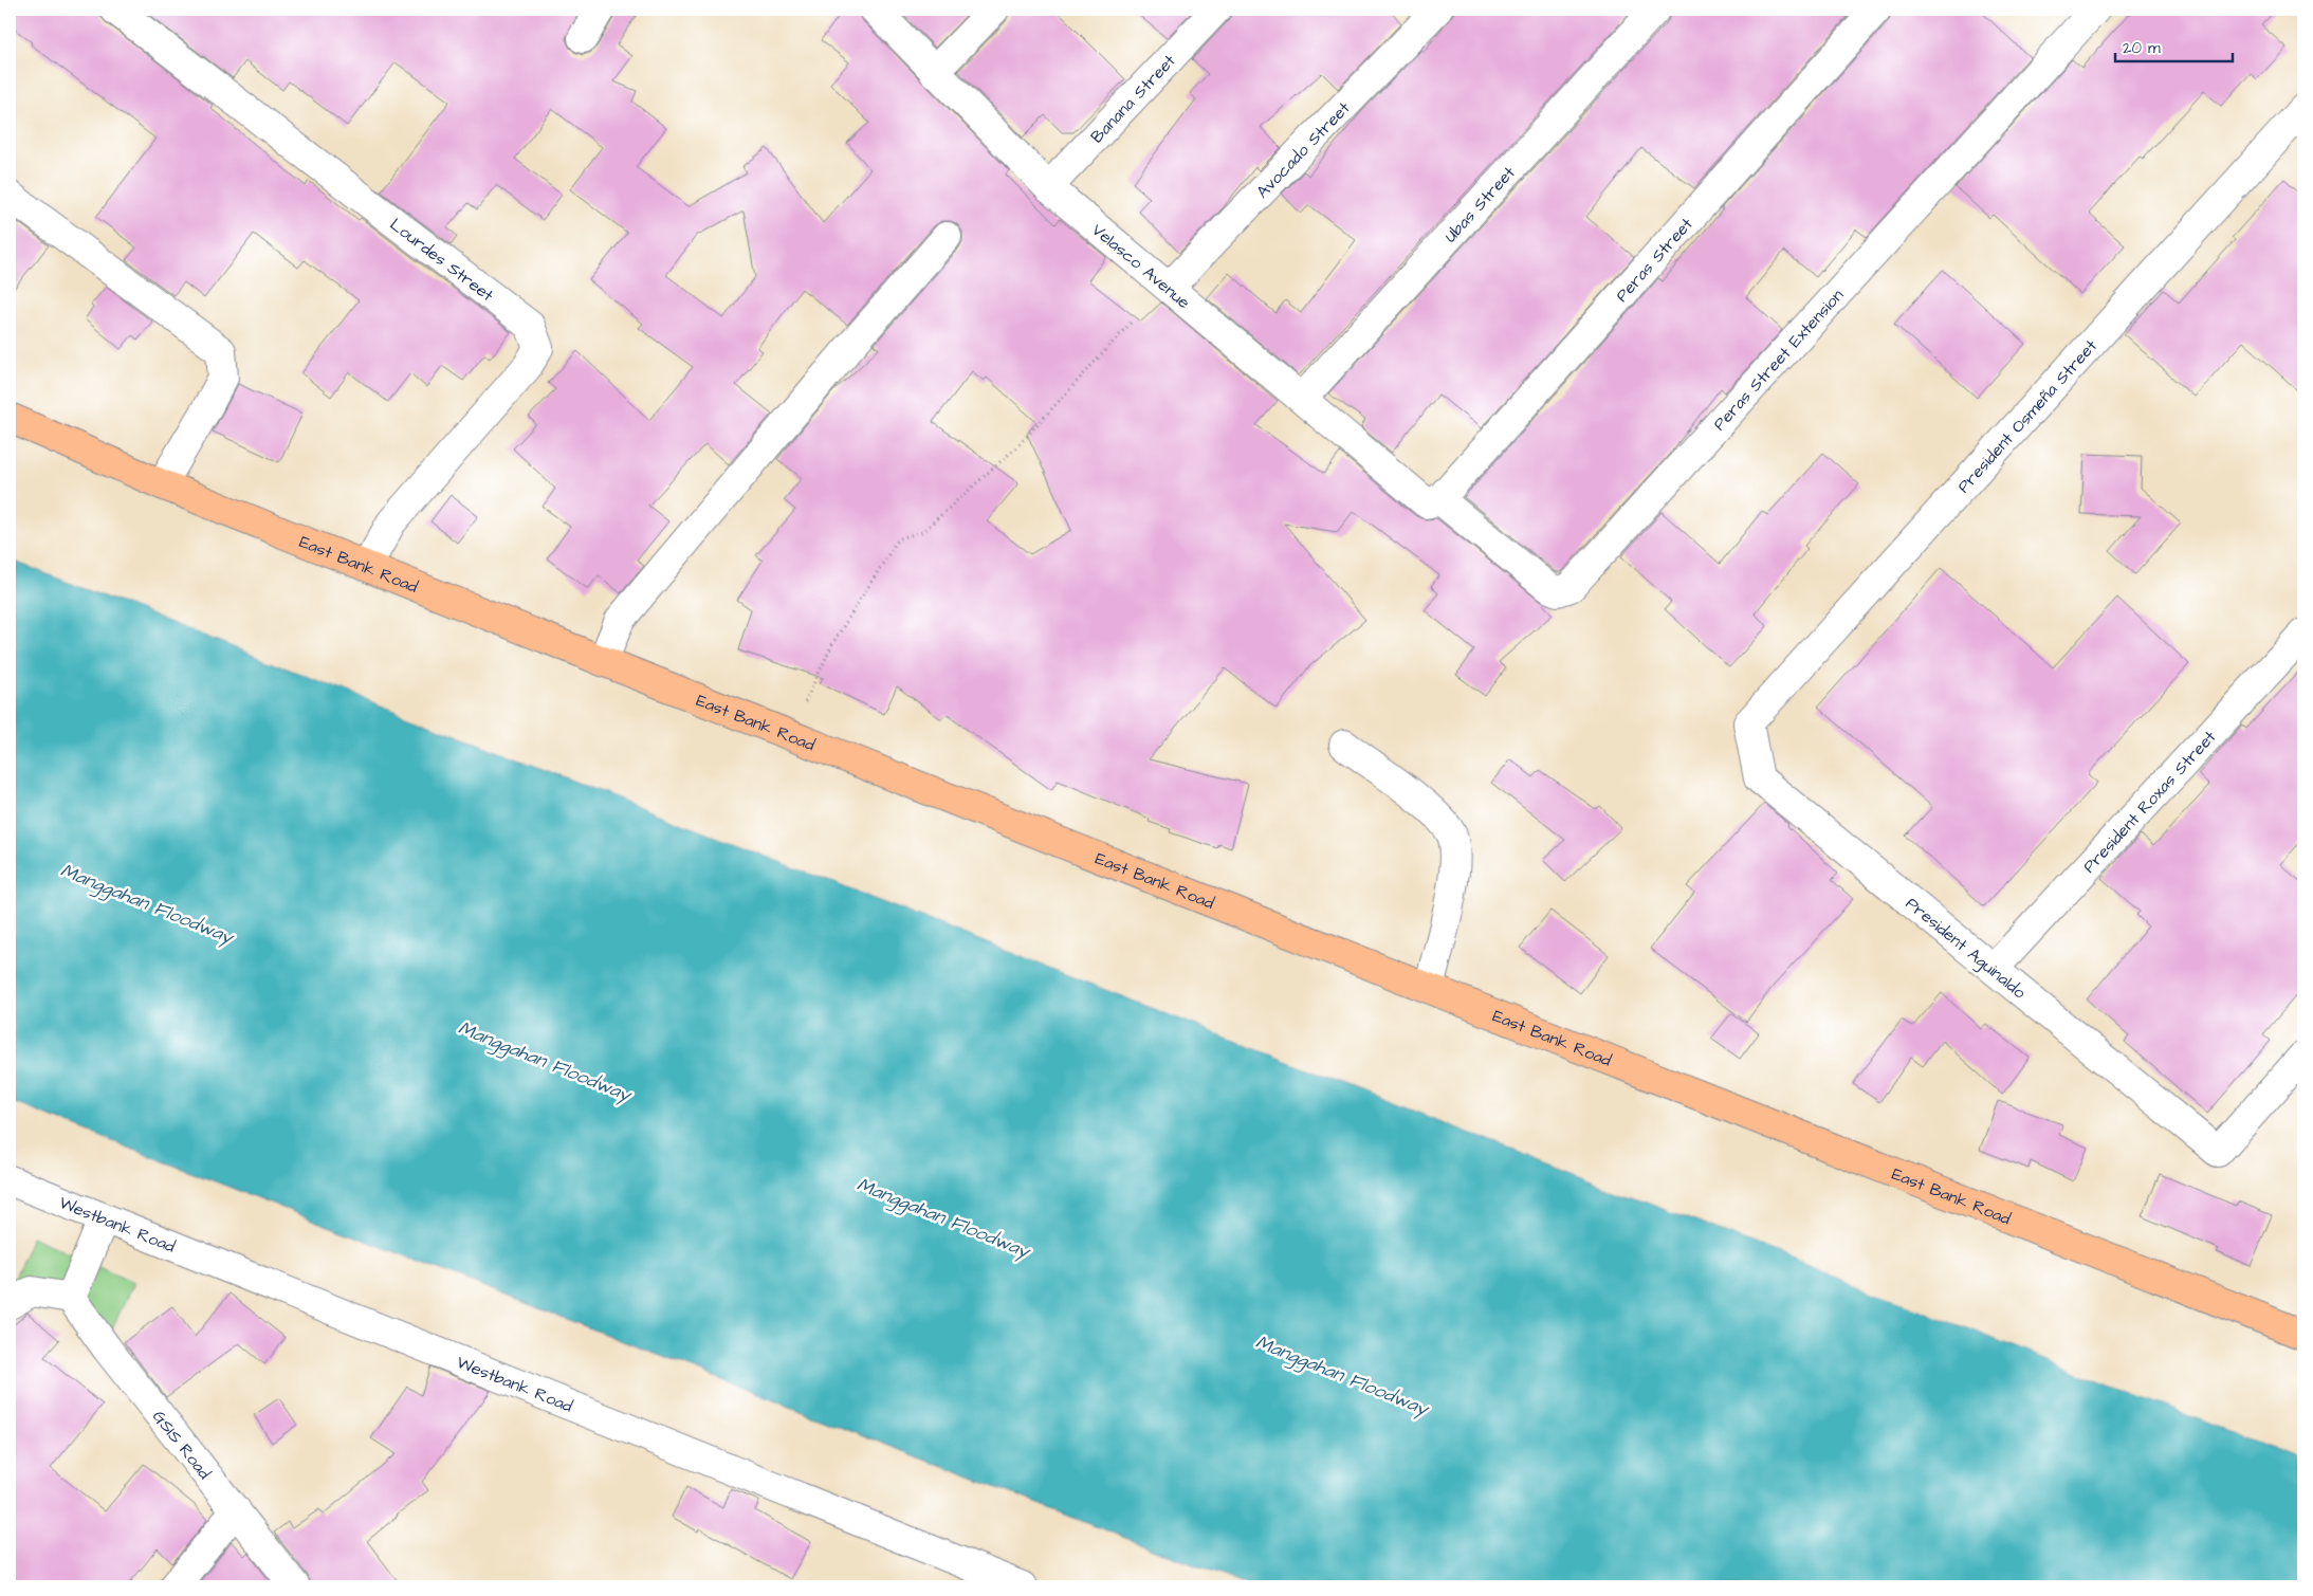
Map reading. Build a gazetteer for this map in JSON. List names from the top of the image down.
{
  "streets": {
    "main road": ["East Bank Road"],
    "street": [
      "Banana Street",
      "Avocado Street",
      "Ubas Street",
      "Lourdes Street",
      "Peras Street",
      "Velasco Avenue",
      "Peras Street Extension",
      "President Osmeña Street",
      "President Roxas Street",
      "President Aguinaldo",
      "Westbank Road",
      "GSIS Road"
    ]
  },
  "crossings": [
    ["Banana Street", "Velasco Avenue"],
    ["Avocado Street", "Velasco Avenue"],
    ["Ubas Street", "Velasco Avenue"],
    ["Lourdes Street", "East Bank Road"],
    ["Peras Street", "Velasco Avenue"],
    ["Peras Street", "Peras Street Extension"],
    ["Velasco Avenue", "Peras Street Extension"],
    ["President Osmeña Street", "President Aguinaldo"],
    ["President Roxas Street", "President Aguinaldo"]
  ],
  "water": ["Manggahan Floodway"],
  "scale_bar": "20 m"
}
